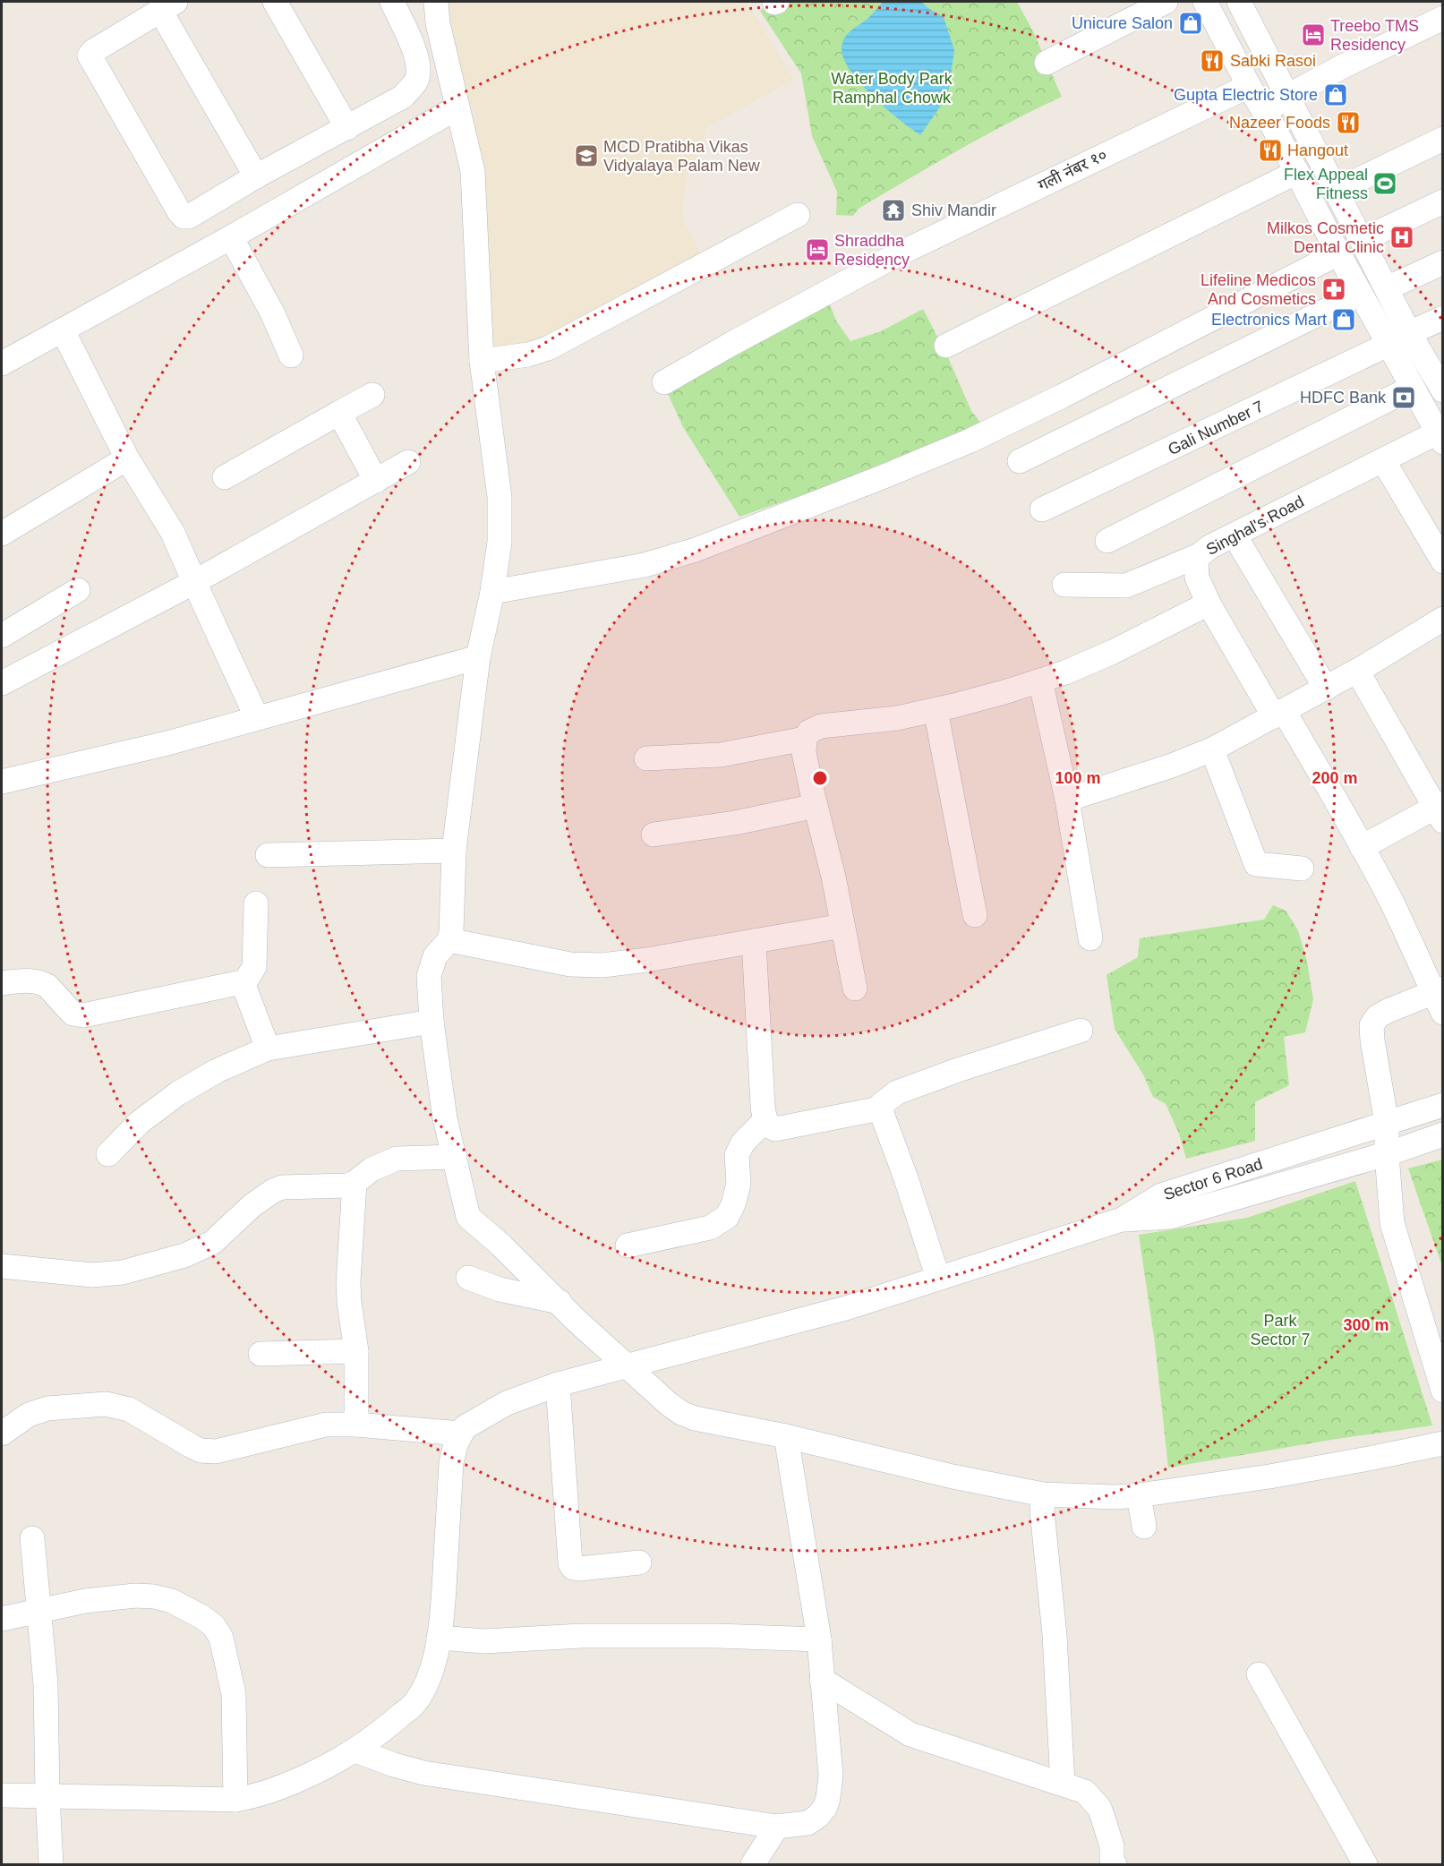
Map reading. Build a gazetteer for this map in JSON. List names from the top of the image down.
{
  "streets": {
    "street": [
      "गली नंबर १०",
      "Gali Number 7",
      "Singhal's Road",
      "Sector 6 Road"
    ]
  },
  "parks": ["Water Body Park Ramphal Chowk", "Park Sector 7"],
  "places": {
    "shop": ["Unicure Salon", "Gupta Electric Store", "Electronics Mart"],
    "hotel": ["Treebo TMS Residency", "Shraddha Residency"],
    "restaurant": ["Sabki Rasoi", "Nazeer Foods", "Hangout"],
    "school or university": ["MCD Pratibha Vikas Vidyalaya Palam New"],
    "sports": ["Flex Appeal Fitness"],
    "temple": ["Shiv Mandir"],
    "hospital": ["Milkos Cosmetic Dental Clinic"],
    "pharmacy": ["Lifeline Medicos And Cosmetics"],
    "bank": ["HDFC Bank"]
  },
  "rings": ["100 m", "200 m", "300 m"]
}
